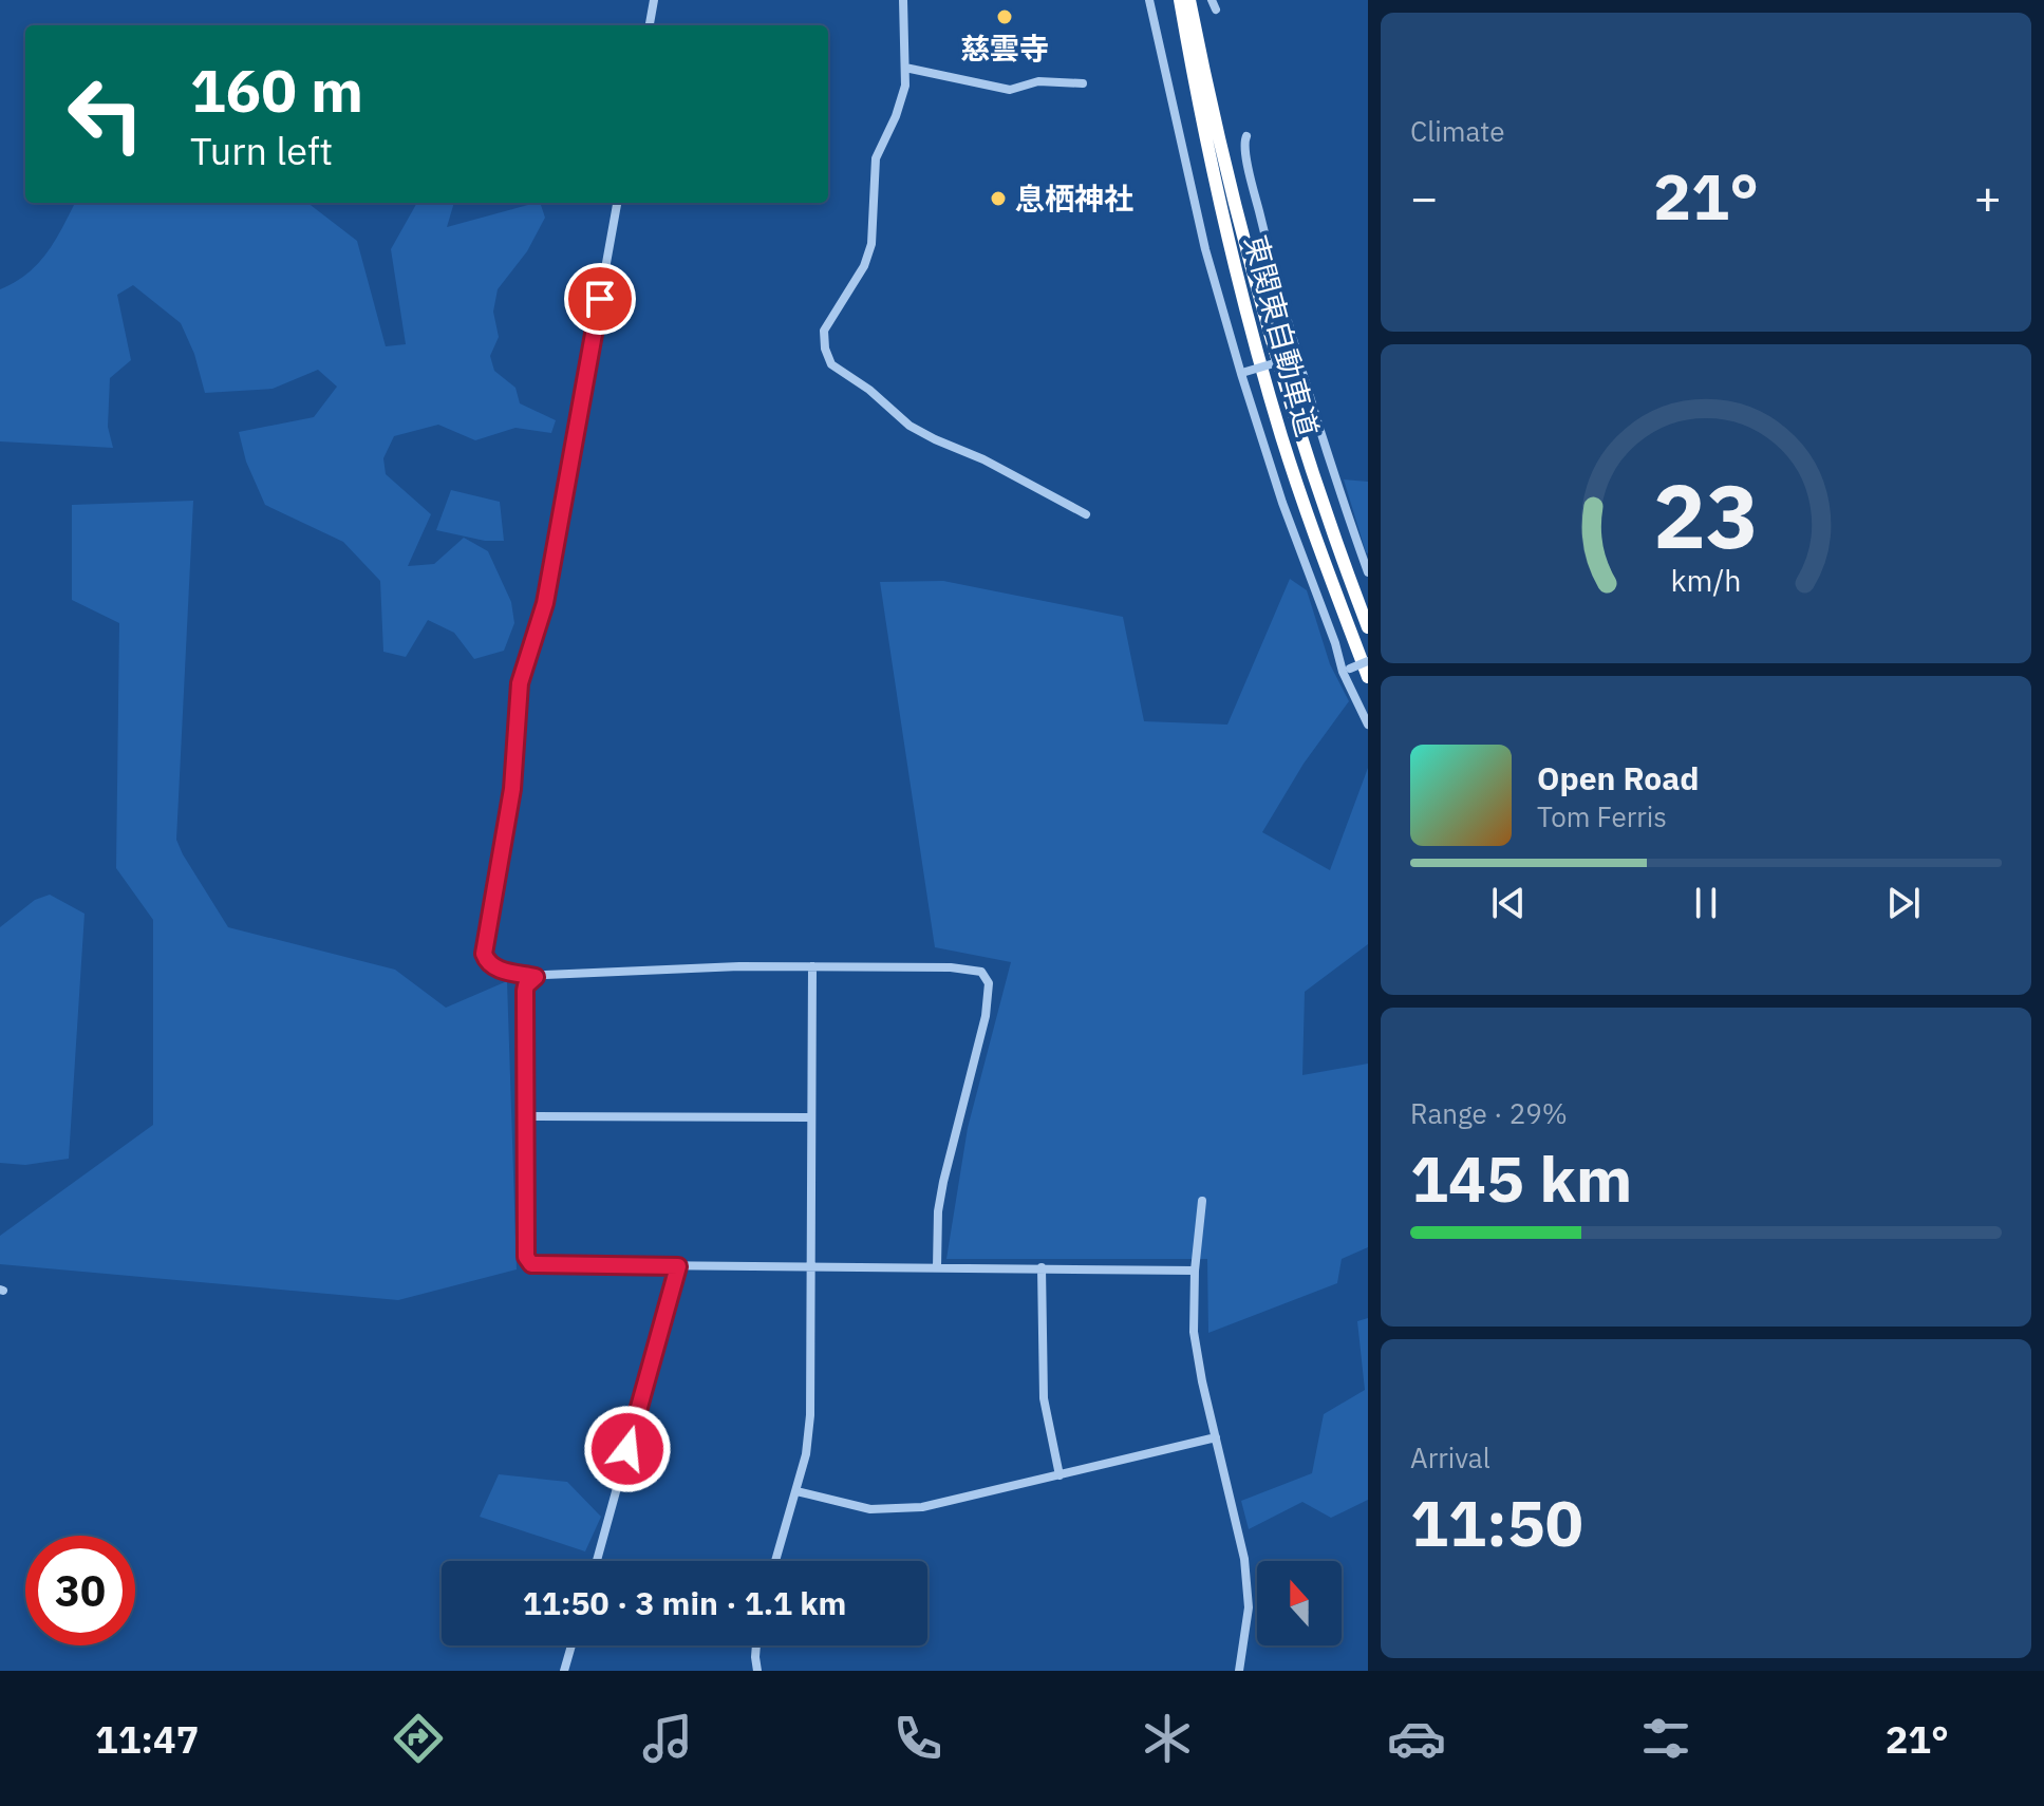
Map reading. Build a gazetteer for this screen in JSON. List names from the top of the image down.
{
  "streets": {
    "highway": ["東関東自動車道"]
  },
  "places": ["慈雲寺", "息栖神社"],
  "north": "top",
  "page": {
    "tile": [
      "Climate",
      ["Range · 29%", "145 km"],
      ["Arrival", "11:50"]
    ],
    "turn": ["160 m", "Turn left"],
    "heat": ["−", "21°", "+"],
    "song": ["Open Road", "Tom Ferris"],
    "limit": "30",
    "trip": "11:50 · 3 min · 1.1 km",
    "tabs": ["11:47", "21°"],
    "gauge": ["23", "km/h"]
  }
}
